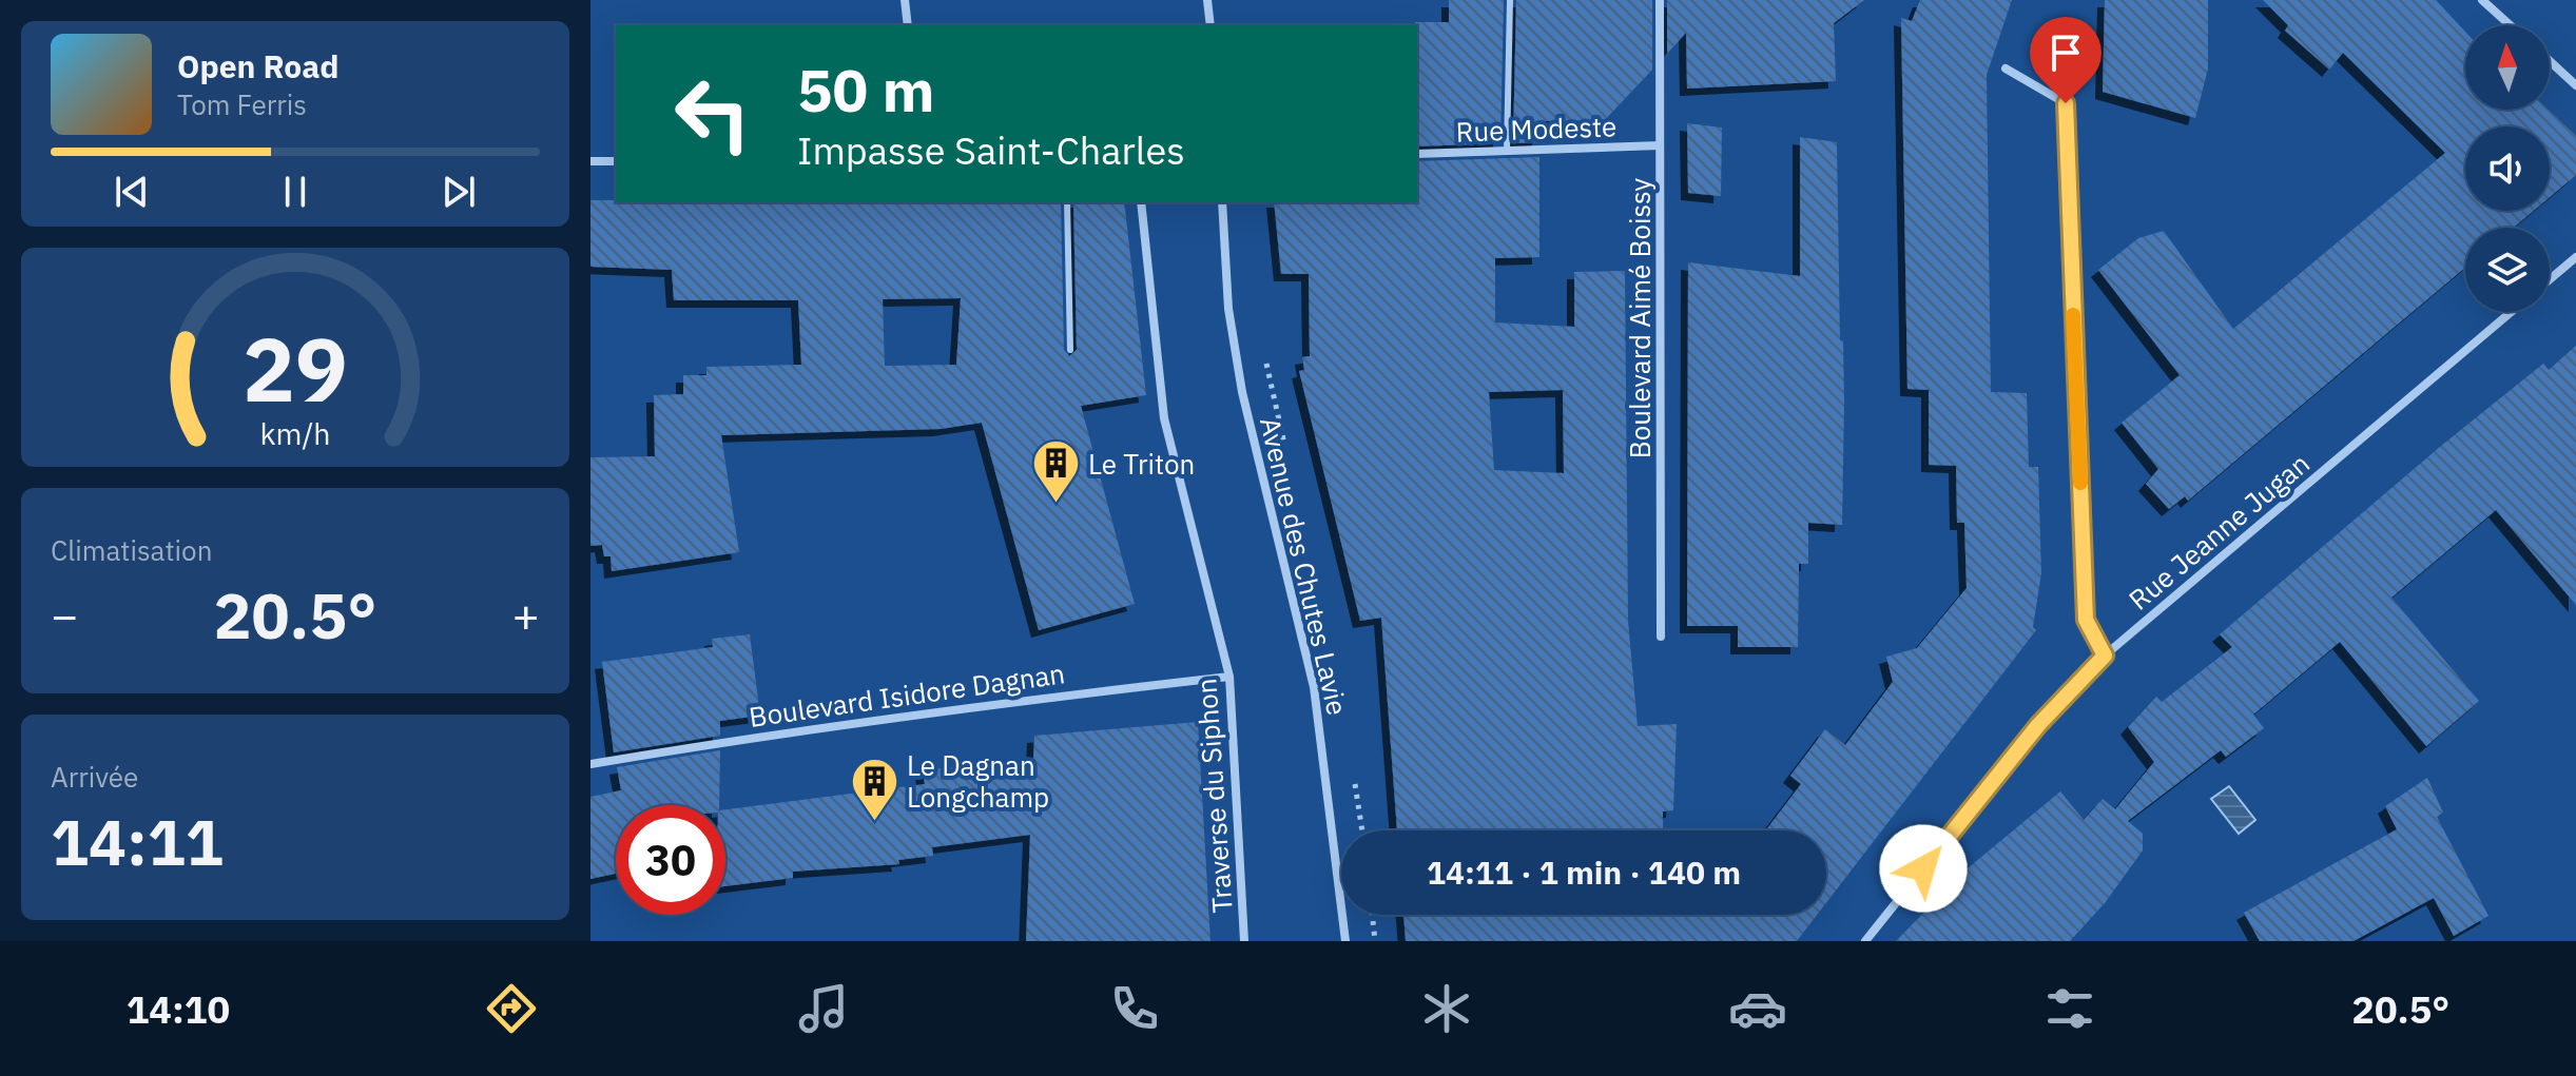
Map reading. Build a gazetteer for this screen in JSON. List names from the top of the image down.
{
  "streets": {
    "street": [
      "Rue Modeste",
      "Boulevard Aimé Boissy",
      "Rue Jeanne Jugan",
      "Avenue des Chutes Lavie",
      "Boulevard Isidore Dagnan",
      "Traverse du Siphon"
    ]
  },
  "crossings": [
    ["Rue Modeste", "Boulevard Aimé Boissy"],
    ["Boulevard Isidore Dagnan", "Traverse du Siphon"]
  ],
  "places": {
    "building": ["Le Triton", "Le Dagnan Longchamp"]
  },
  "north": "top",
  "page": {
    "turn": ["50 m", "Impasse Saint-Charles"],
    "song": ["Open Road", "Tom Ferris"],
    "tile": [
      "Climatisation",
      ["Arrivée", "14:11"]
    ],
    "heat": ["−", "20.5°", "+"],
    "limit": "30",
    "trip": "14:11 · 1 min · 140 m",
    "tabs": ["14:10", "20.5°"],
    "gauge": ["29", "km/h"]
  }
}
